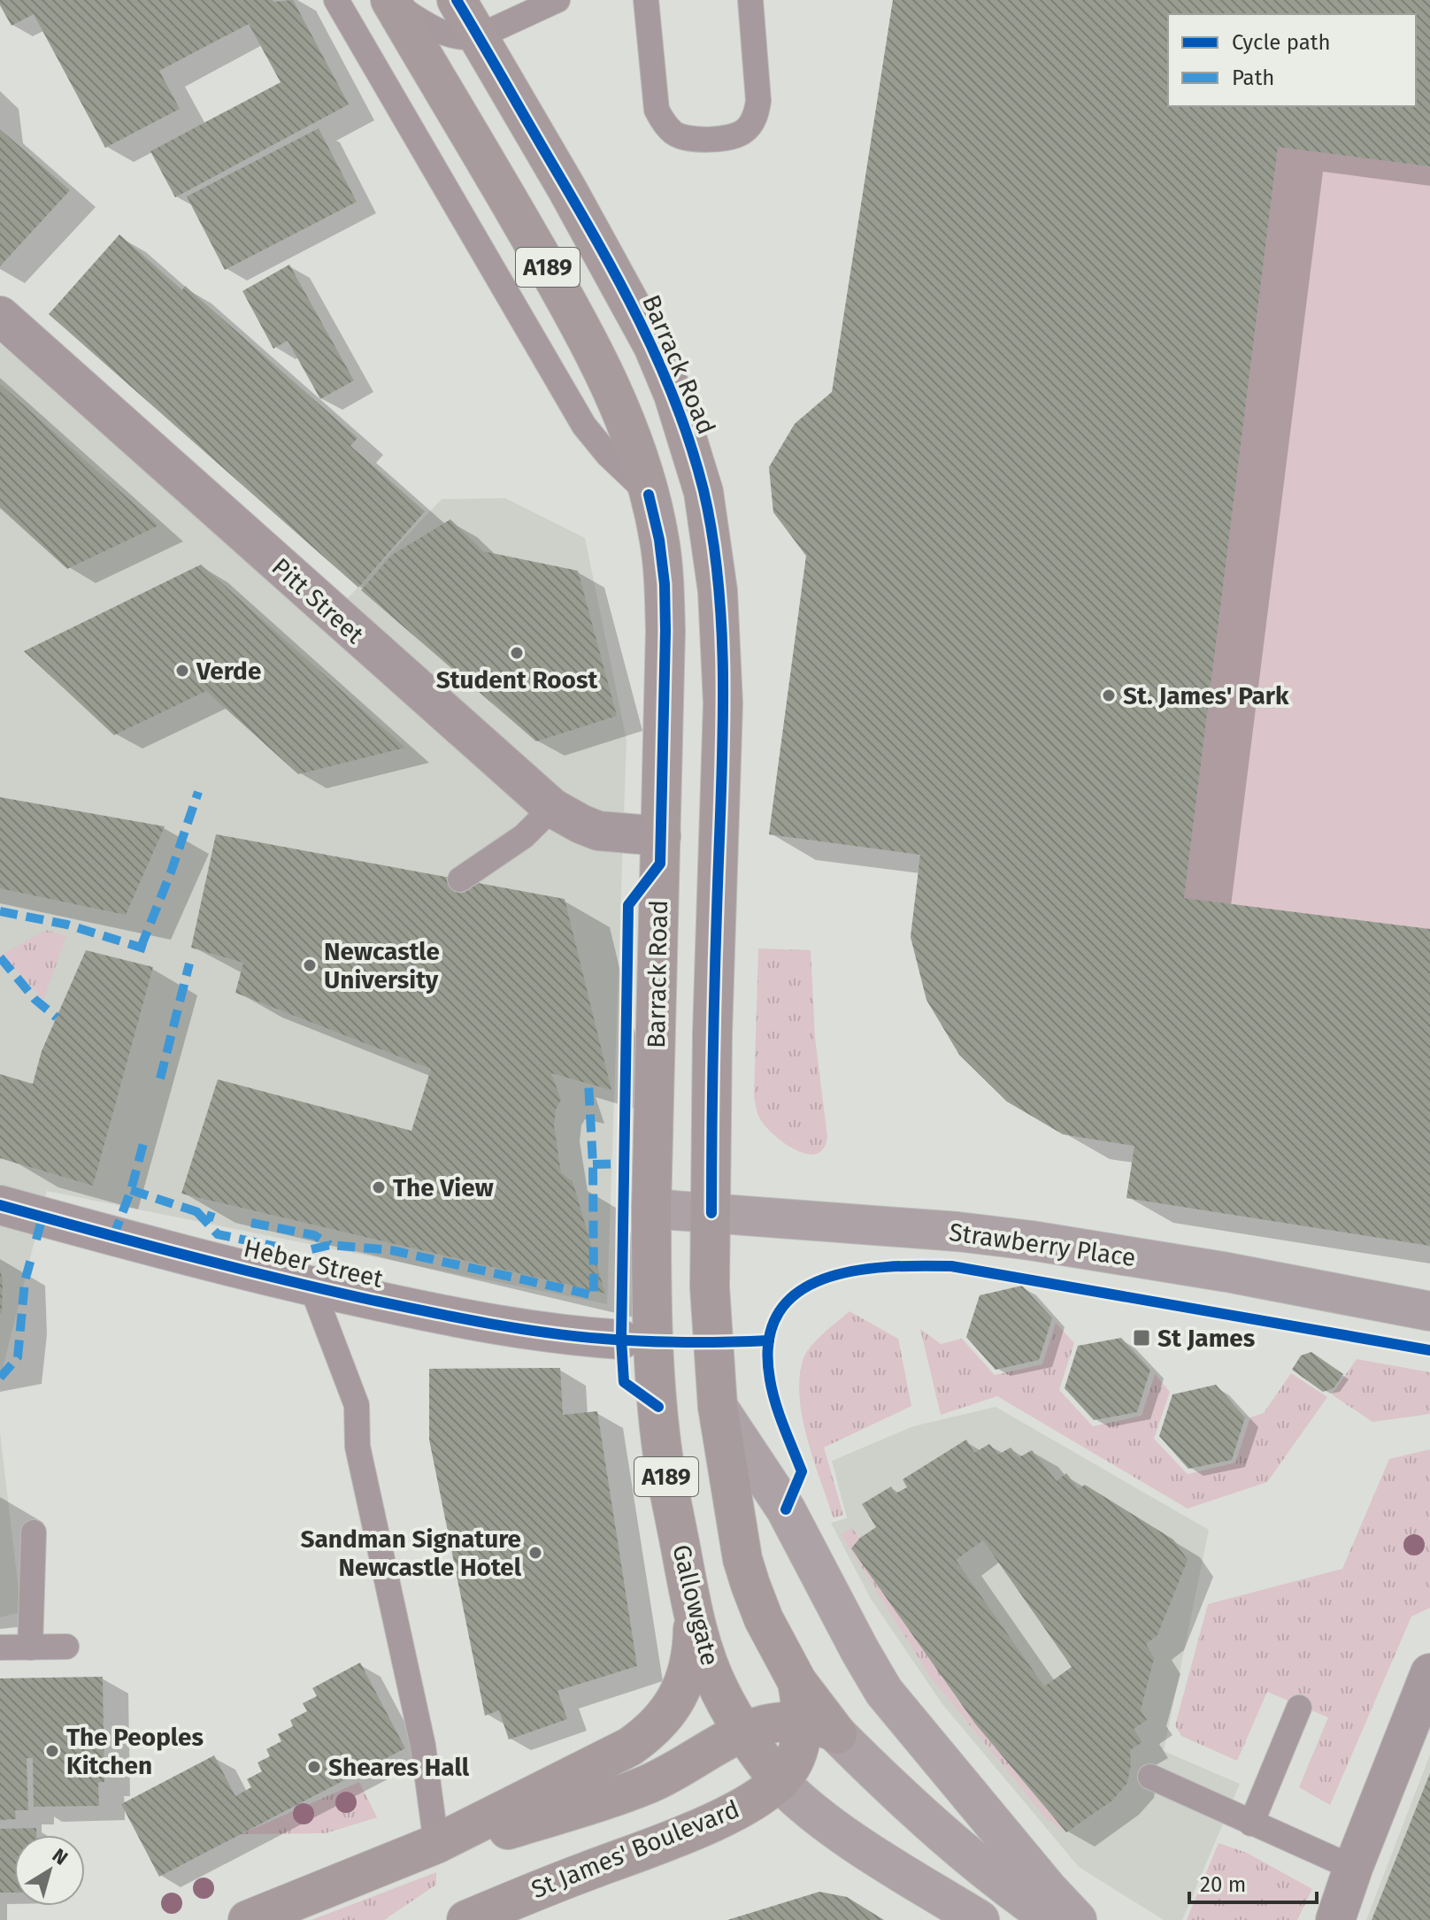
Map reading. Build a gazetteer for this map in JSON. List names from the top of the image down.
{
  "streets": {
    "main road": [
      "A189",
      "Barrack Road",
      "Strawberry Place",
      "Gallowgate",
      "St James' Boulevard"
    ],
    "street": ["Pitt Street", "Heber Street"]
  },
  "crossings": [
    ["A189", "Barrack Road"],
    ["A189", "Strawberry Place"],
    ["A189", "Gallowgate"],
    ["A189", "St James' Boulevard"],
    ["Barrack Road", "Pitt Street"],
    ["Barrack Road", "Strawberry Place"],
    ["Barrack Road", "Gallowgate"],
    ["Strawberry Place", "Gallowgate"],
    ["Gallowgate", "St James' Boulevard"]
  ],
  "places": {
    "other": [
      "Student Roost",
      "Verde",
      "St. James' Park",
      "Newcastle University",
      "The View",
      "Sandman Signature Newcastle Hotel",
      "The Peoples Kitchen",
      "Sheares Hall"
    ],
    "transit": ["St James"]
  },
  "legend": ["Cycle path", "Path"],
  "scale_bar": "20 m",
  "north": "top right"
}
